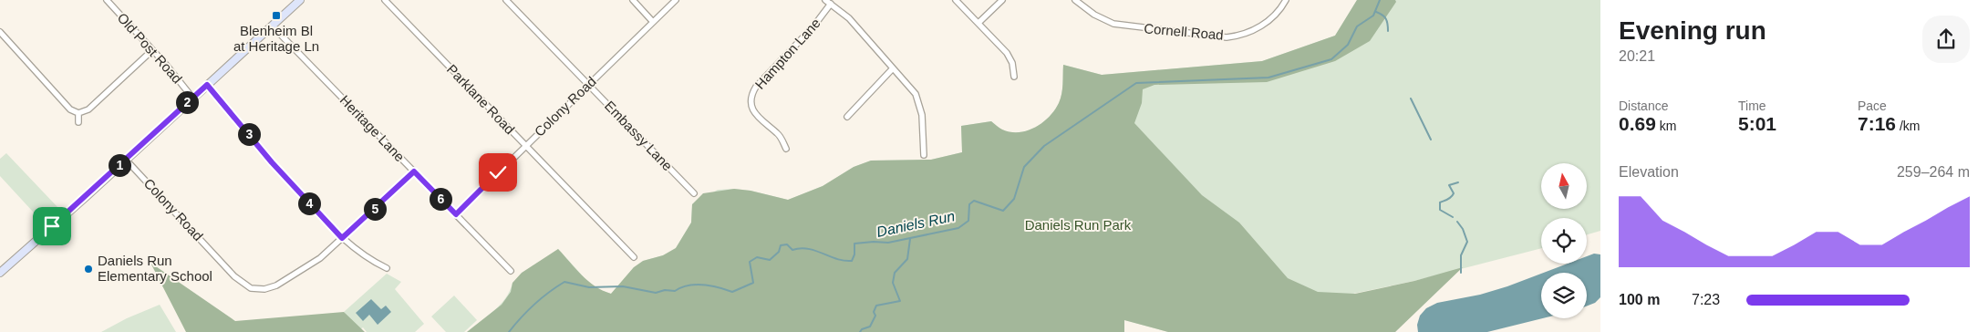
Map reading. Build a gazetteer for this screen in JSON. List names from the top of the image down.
{
  "streets": {
    "street": [
      "Cornell Road",
      "Old Post Road",
      "Hampton Lane",
      "Parklane Road",
      "Colony Road",
      "Heritage Lane",
      "Embassy Lane"
    ]
  },
  "crossings": [
    ["Parklane Road", "Colony Road"],
    ["Colony Road", "Heritage Lane"],
    ["Colony Road", "Embassy Lane"]
  ],
  "water": ["Daniels Run"],
  "parks": ["Daniels Run Park"],
  "places": {
    "transit": ["Blenheim Bl at Heritage Ln"],
    "other": ["Daniels Run Elementary School"]
  },
  "north": "top",
  "page": {
    "heading": ["Evening run", "20:21"],
    "stats": [
      ["Distance", "0.69 km"],
      ["Time", "5:01"],
      ["Pace", "7:16 /km"]
    ],
    "pins": [
      "2",
      "3",
      "1",
      "6",
      "4",
      "5"
    ],
    "chart": ["Elevation", "259–264 m"],
    "list": [
      {
        "name": "100 m",
        "note": "7:23"
      }
    ]
  }
}
